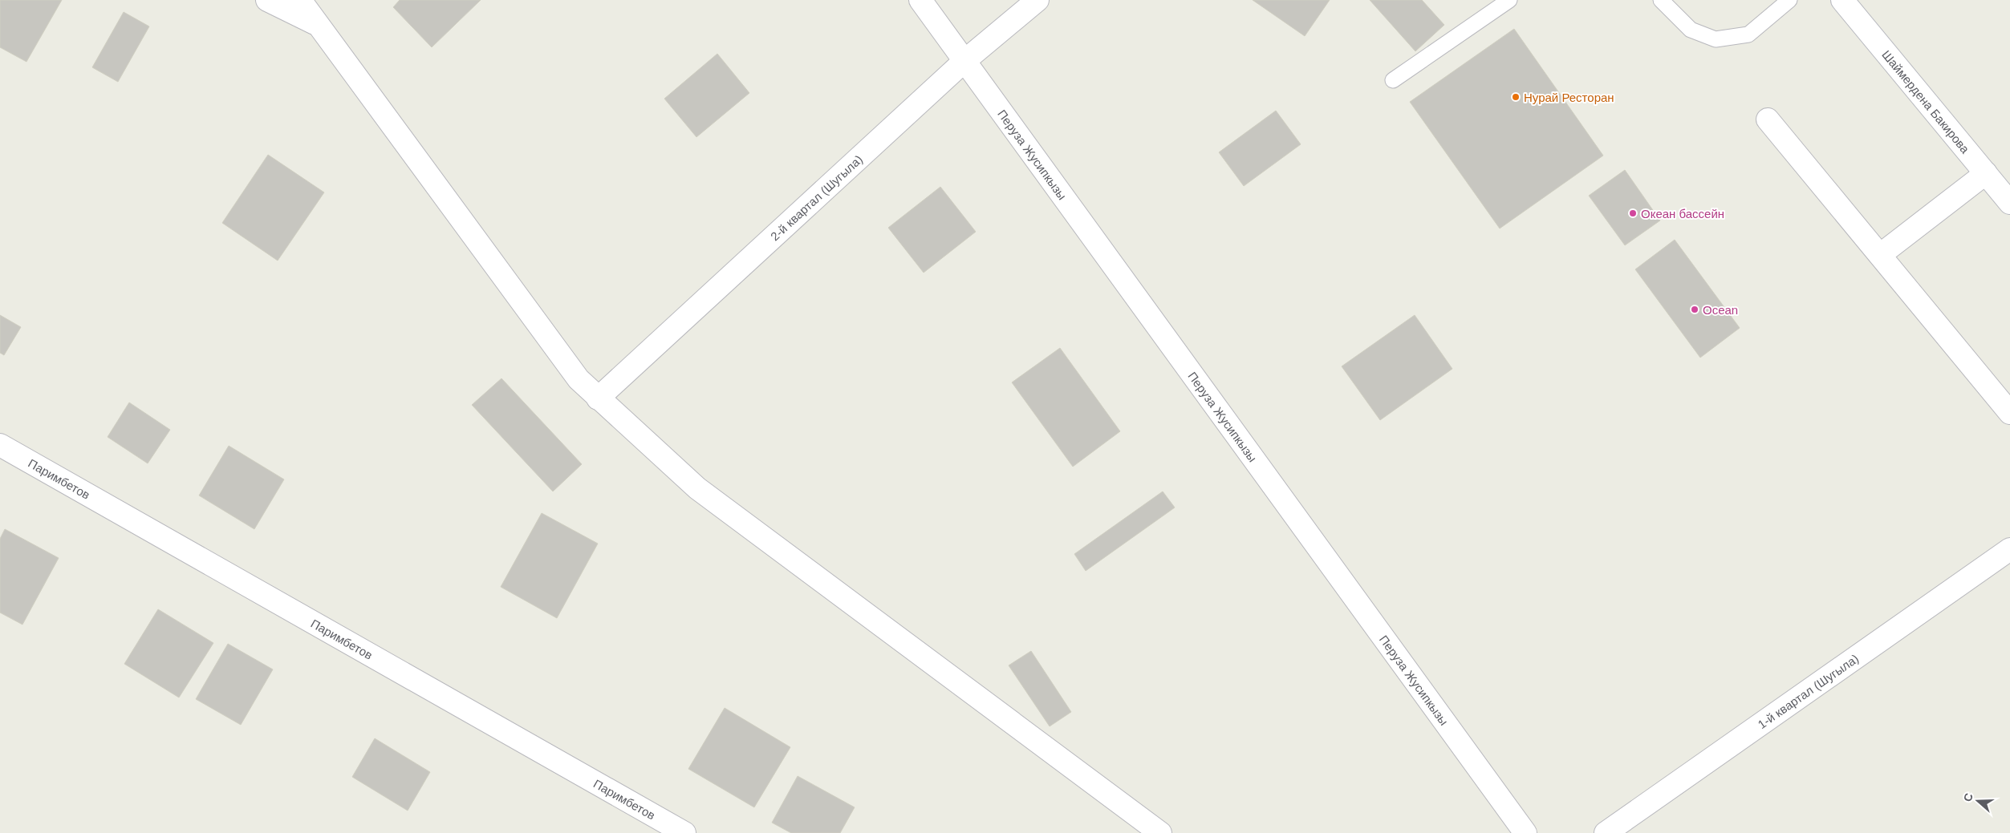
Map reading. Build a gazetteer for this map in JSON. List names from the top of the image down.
{
  "streets": {
    "street": [
      "Шаймердена Бакирова",
      "Перуза Жусипкызы",
      "2-й квартал (Шугыла)",
      "Паримбетов",
      "1-й квартал (Шугыла)"
    ]
  },
  "crossings": [
    ["Перуза Жусипкызы", "2-й квартал (Шугыла)"]
  ],
  "places": ["Нурай Ресторан", "Океан бассейн", "Ocean"],
  "north": "left"
}
